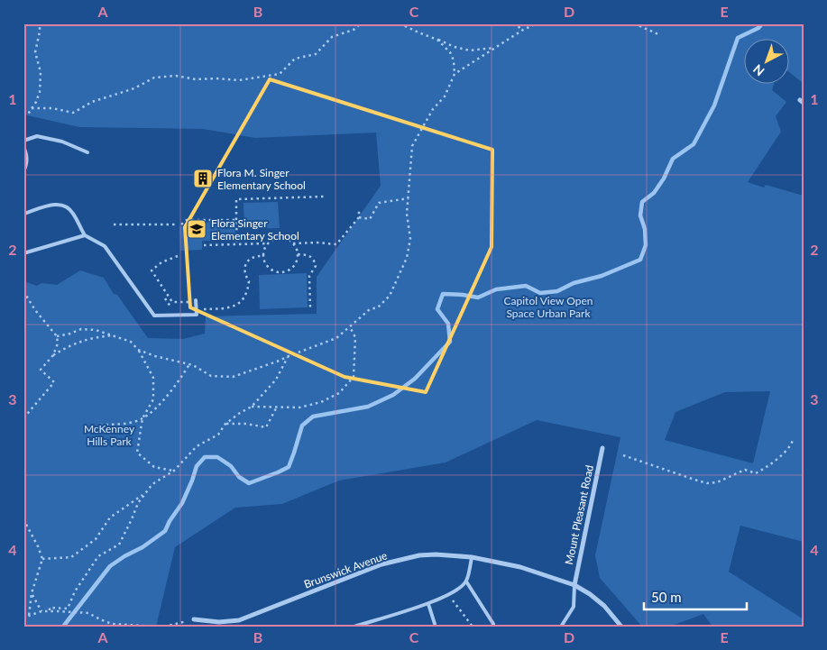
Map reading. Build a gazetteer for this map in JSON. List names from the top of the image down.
{
  "streets": {
    "street": ["Mount Pleasant Road", "Brunswick Avenue"]
  },
  "crossings": [
    ["Mount Pleasant Road", "Brunswick Avenue"]
  ],
  "parks": ["Capitol View Open Space Urban Park", "McKenney Hills Park"],
  "places": {
    "building": ["Flora M. Singer Elementary School"],
    "school or university": ["Flora Singer Elementary School"]
  },
  "scale_bar": "50 m",
  "north": "bottom left",
  "grid": {
    "columns": [
      "A",
      "B",
      "C",
      "D",
      "E"
    ],
    "rows": [
      "1",
      "2",
      "3",
      "4"
    ]
  }
}
